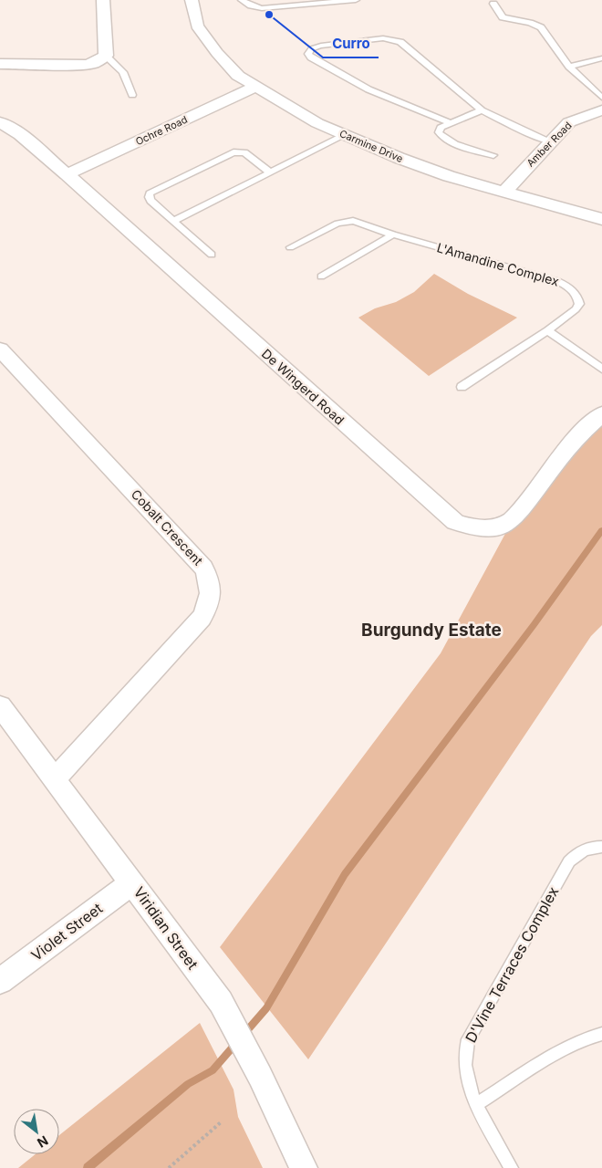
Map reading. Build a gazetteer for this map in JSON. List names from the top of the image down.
{
  "streets": {
    "street": [
      "Ochre Road",
      "Amber Road",
      "Carmine Drive",
      "De Wingerd Road",
      "Cobalt Crescent",
      "Viridian Street",
      "Violet Street"
    ],
    "lane": ["L'Amandine Complex", "D'Vine Terraces Complex"]
  },
  "crossings": [
    ["Ochre Road", "Carmine Drive"],
    ["Ochre Road", "De Wingerd Road"],
    ["Amber Road", "Carmine Drive"],
    ["Cobalt Crescent", "Viridian Street"],
    ["Viridian Street", "Violet Street"]
  ],
  "districts": ["Burgundy Estate"],
  "places": ["Curro"],
  "north": "bottom right"
}
